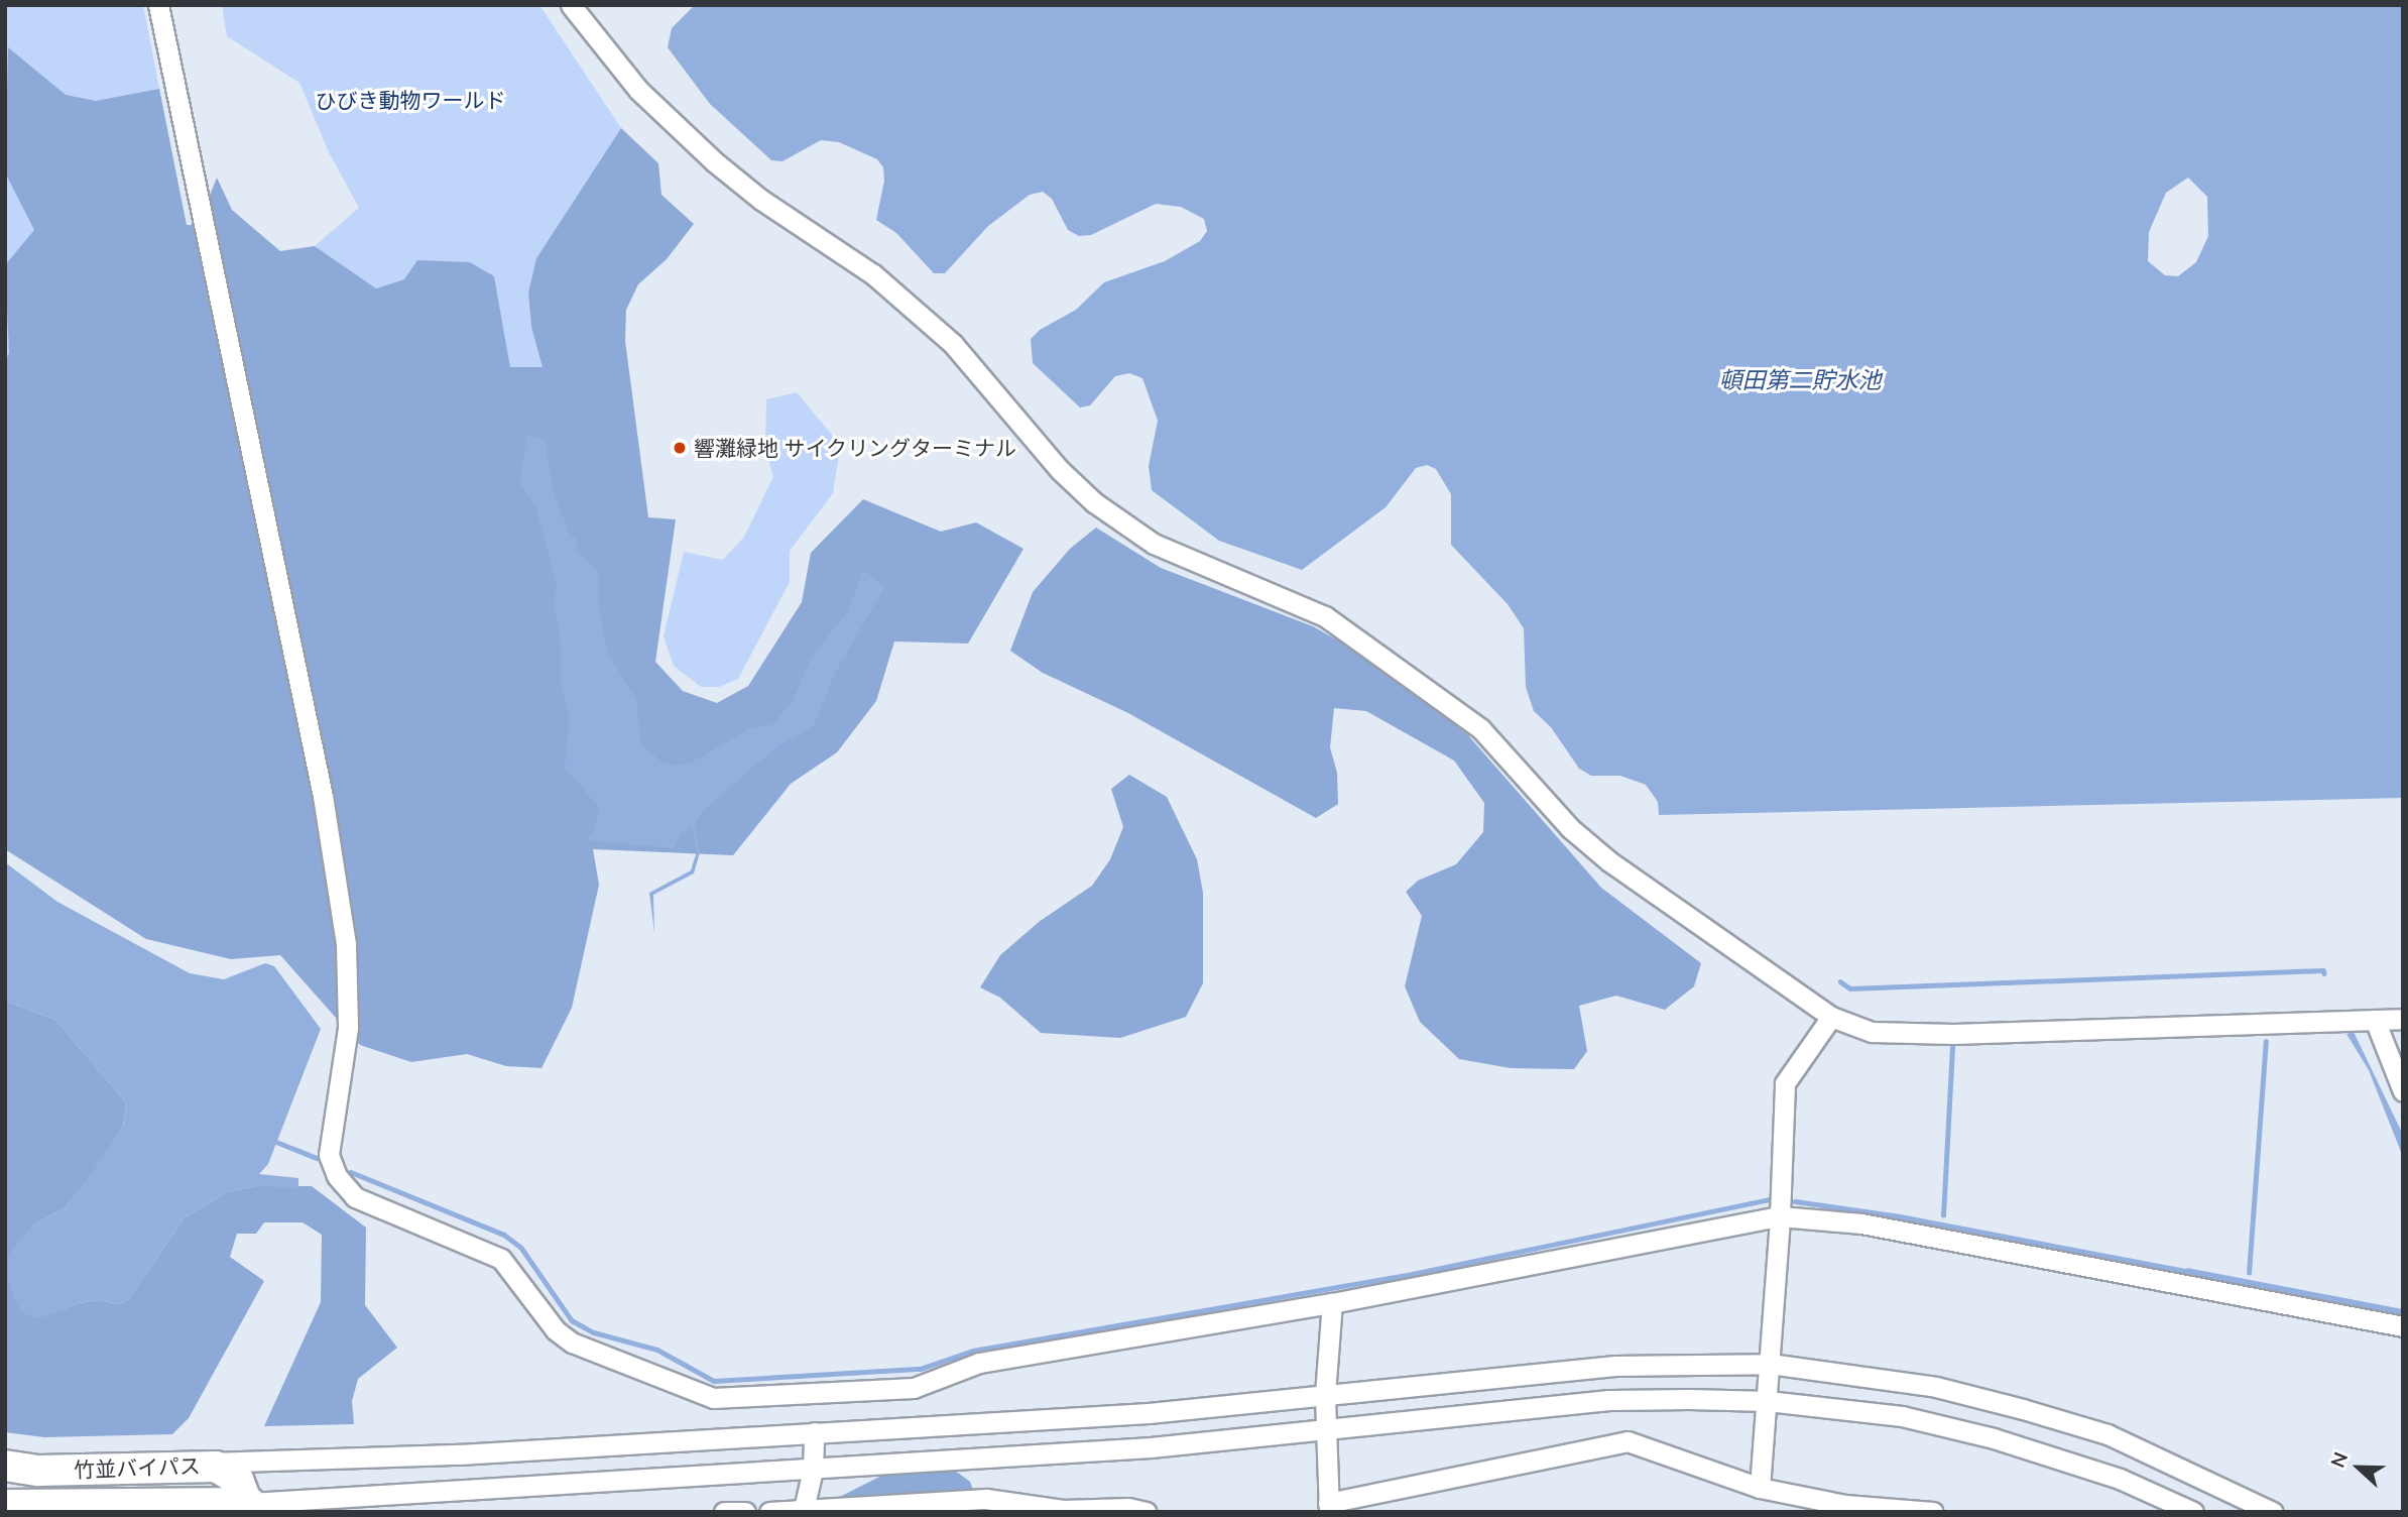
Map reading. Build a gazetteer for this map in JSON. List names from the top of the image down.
{
  "streets": {
    "highway": ["竹並バイパス"]
  },
  "water": ["頓田第二貯水池"],
  "parks": ["ひびき動物ワールド"],
  "places": ["響灘緑地 サイクリングターミナル"],
  "north": "left"
}
